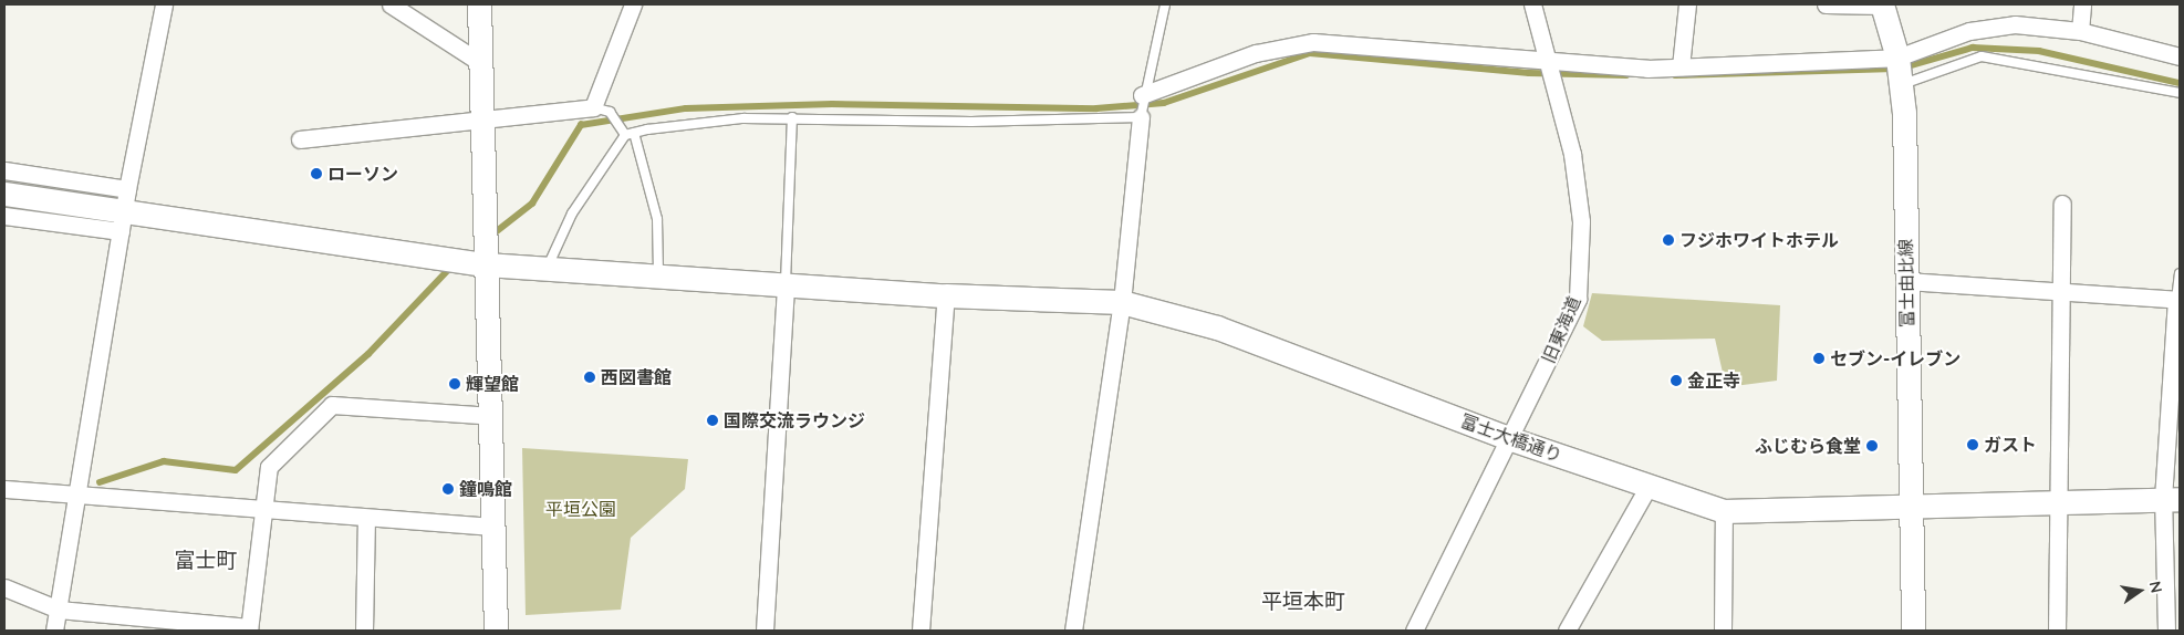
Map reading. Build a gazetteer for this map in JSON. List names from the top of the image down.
{
  "streets": {
    "street": ["富士由比線", "旧東海道", "富士大橋通り"]
  },
  "crossings": [
    ["富士由比線", "富士大橋通り"],
    ["旧東海道", "富士大橋通り"]
  ],
  "districts": ["富士町", "平垣本町"],
  "parks": ["平垣公園"],
  "places": [
    "ローソン",
    "フジホワイトホテル",
    "セブン-イレブン",
    "西図書館",
    "金正寺",
    "輝望館",
    "国際交流ラウンジ",
    "ガスト",
    "ふじむら食堂",
    "鐘鳴館"
  ],
  "north": "right"
}
